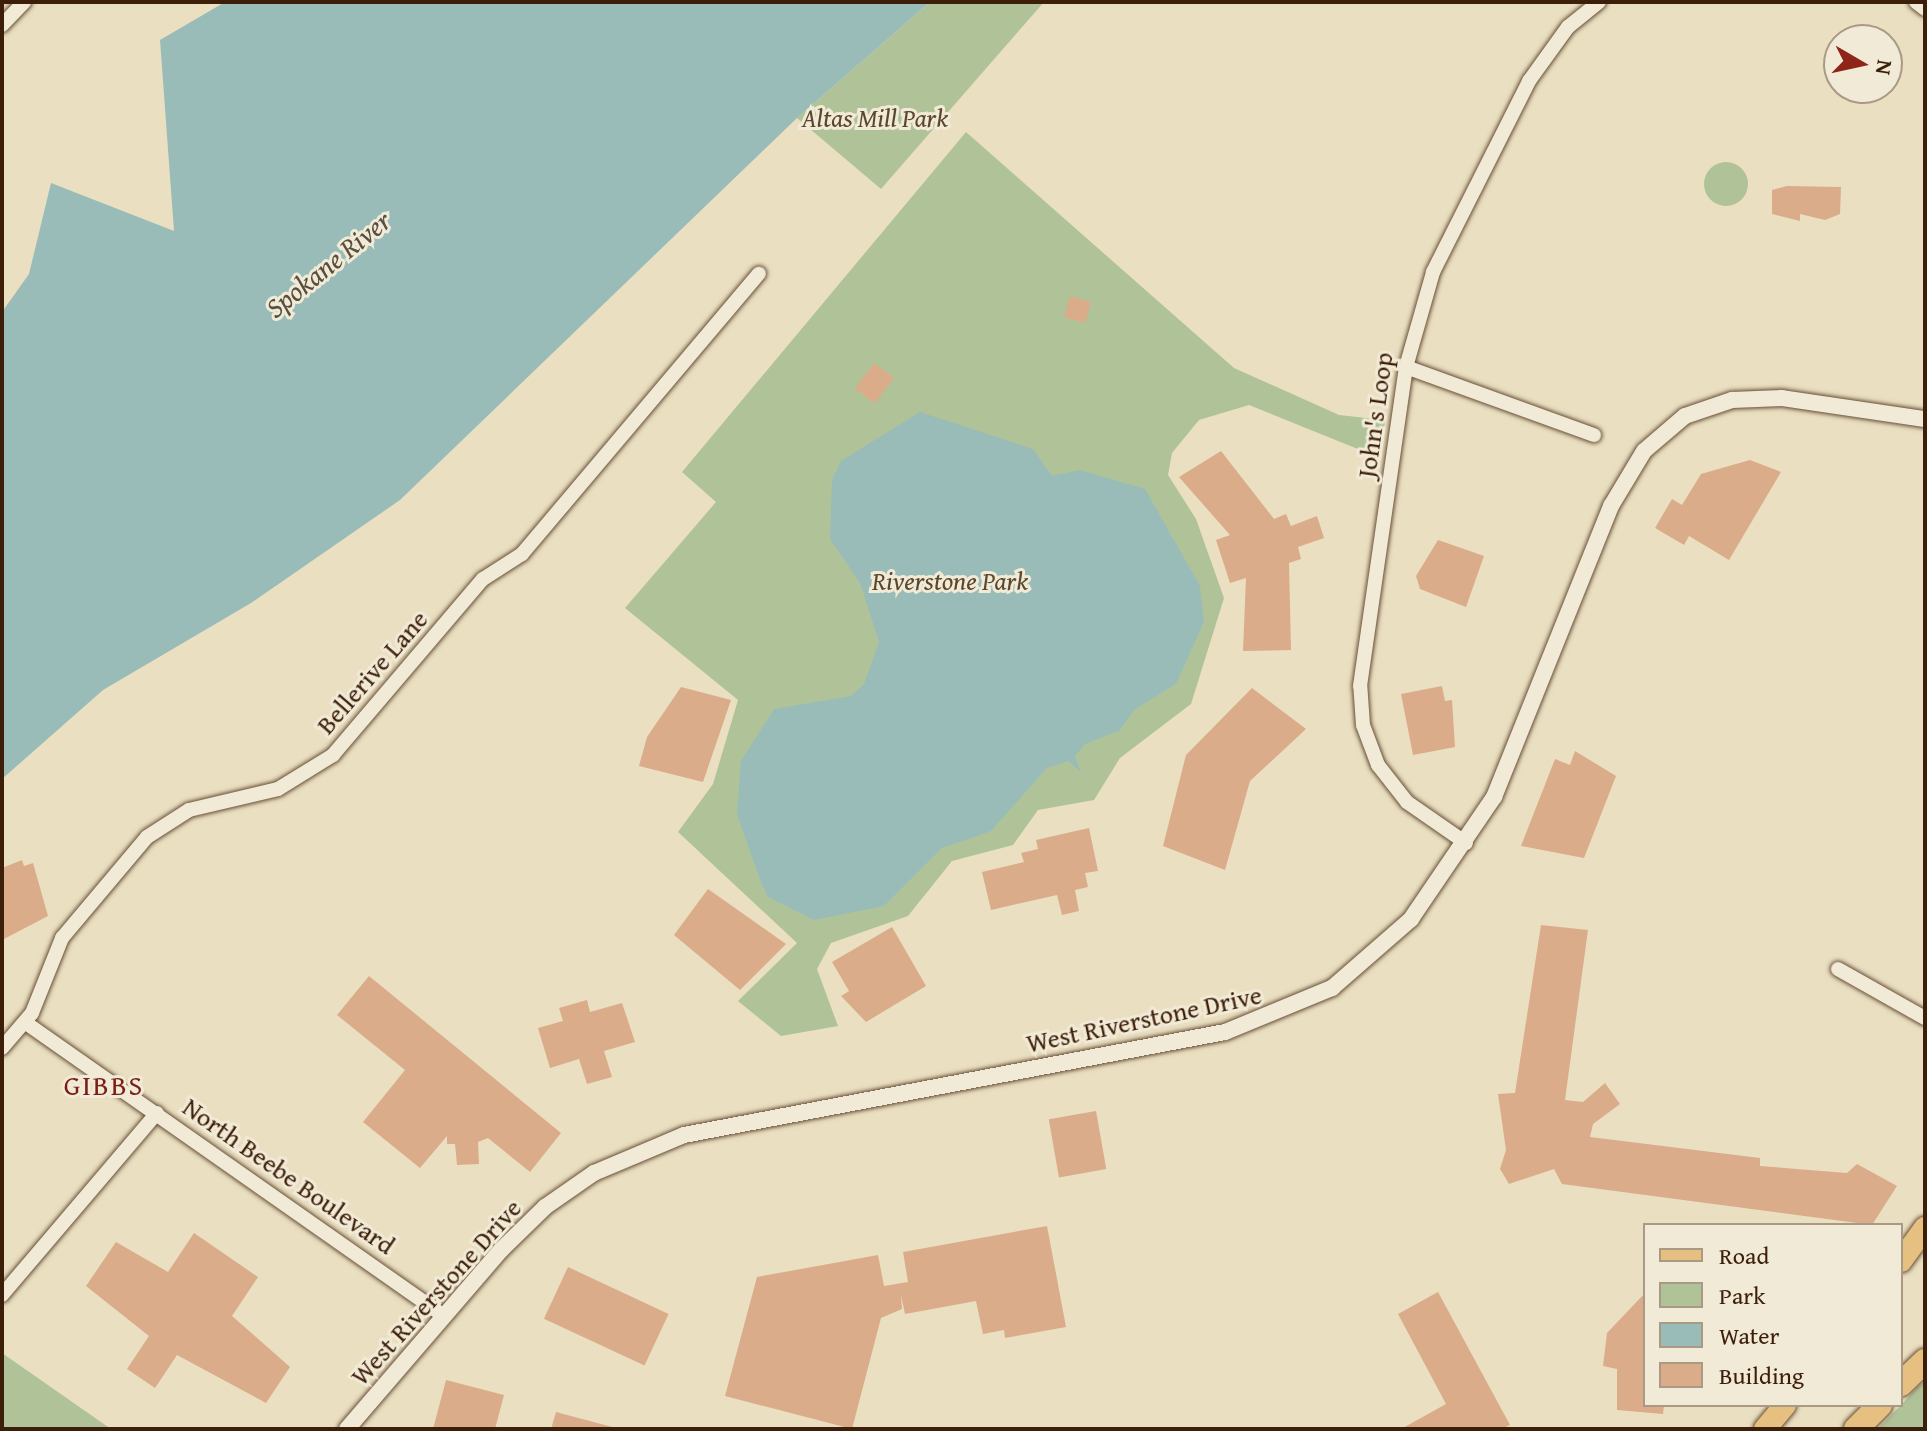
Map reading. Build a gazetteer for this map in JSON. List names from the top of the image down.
{
  "streets": {
    "street": [
      "John's Loop",
      "Bellerive Lane",
      "West Riverstone Drive",
      "North Beebe Boulevard"
    ]
  },
  "crossings": [
    ["John's Loop", "West Riverstone Drive"],
    ["Bellerive Lane", "North Beebe Boulevard"],
    ["West Riverstone Drive", "North Beebe Boulevard"]
  ],
  "districts": ["GIBBS"],
  "water": ["Spokane River"],
  "parks": ["Altas Mill Park", "Riverstone Park"],
  "legend": [
    "Road",
    "Park",
    "Water",
    "Building"
  ],
  "north": "right"
}
